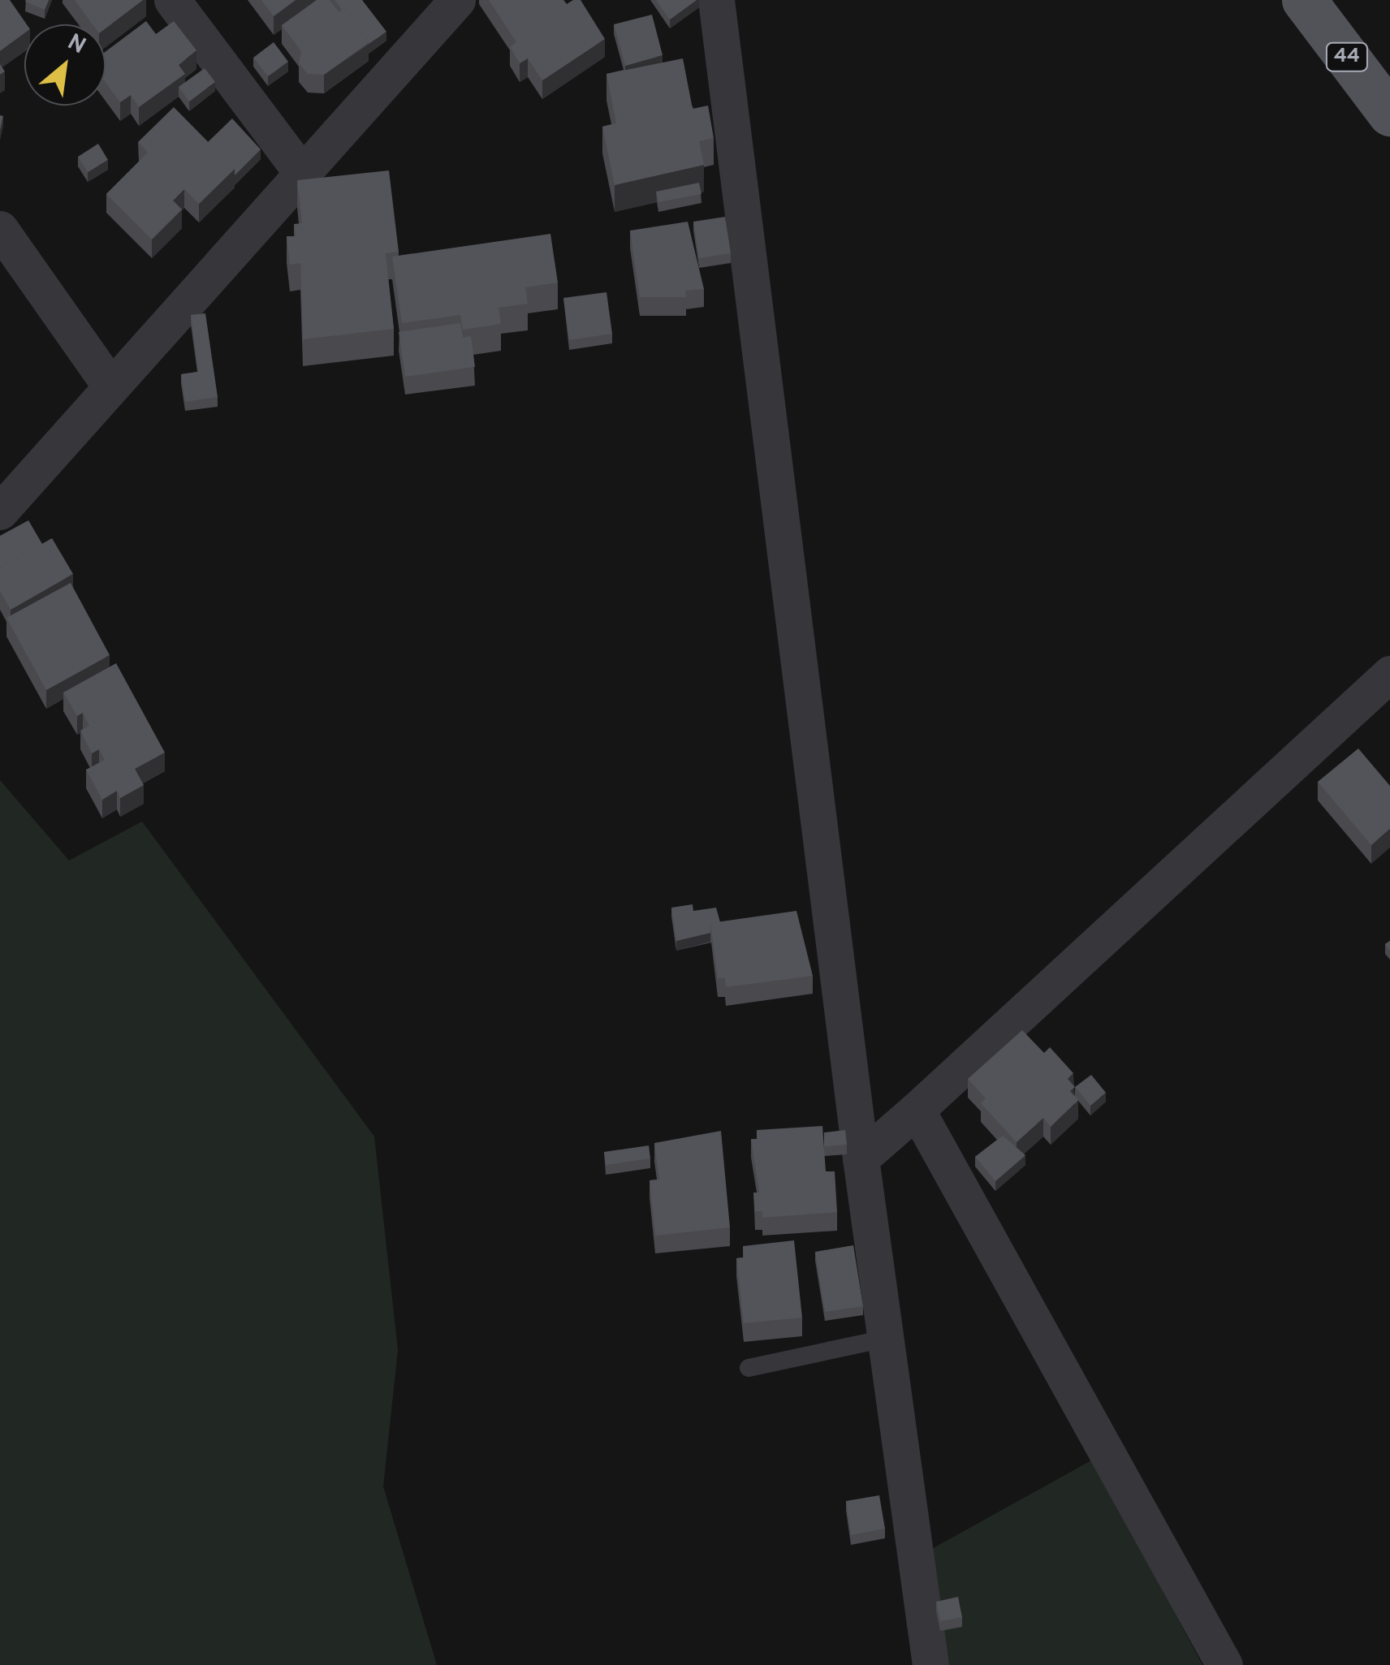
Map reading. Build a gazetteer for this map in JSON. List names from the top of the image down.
{
  "streets": {
    "main road": ["44"]
  },
  "north": "top right"
}
